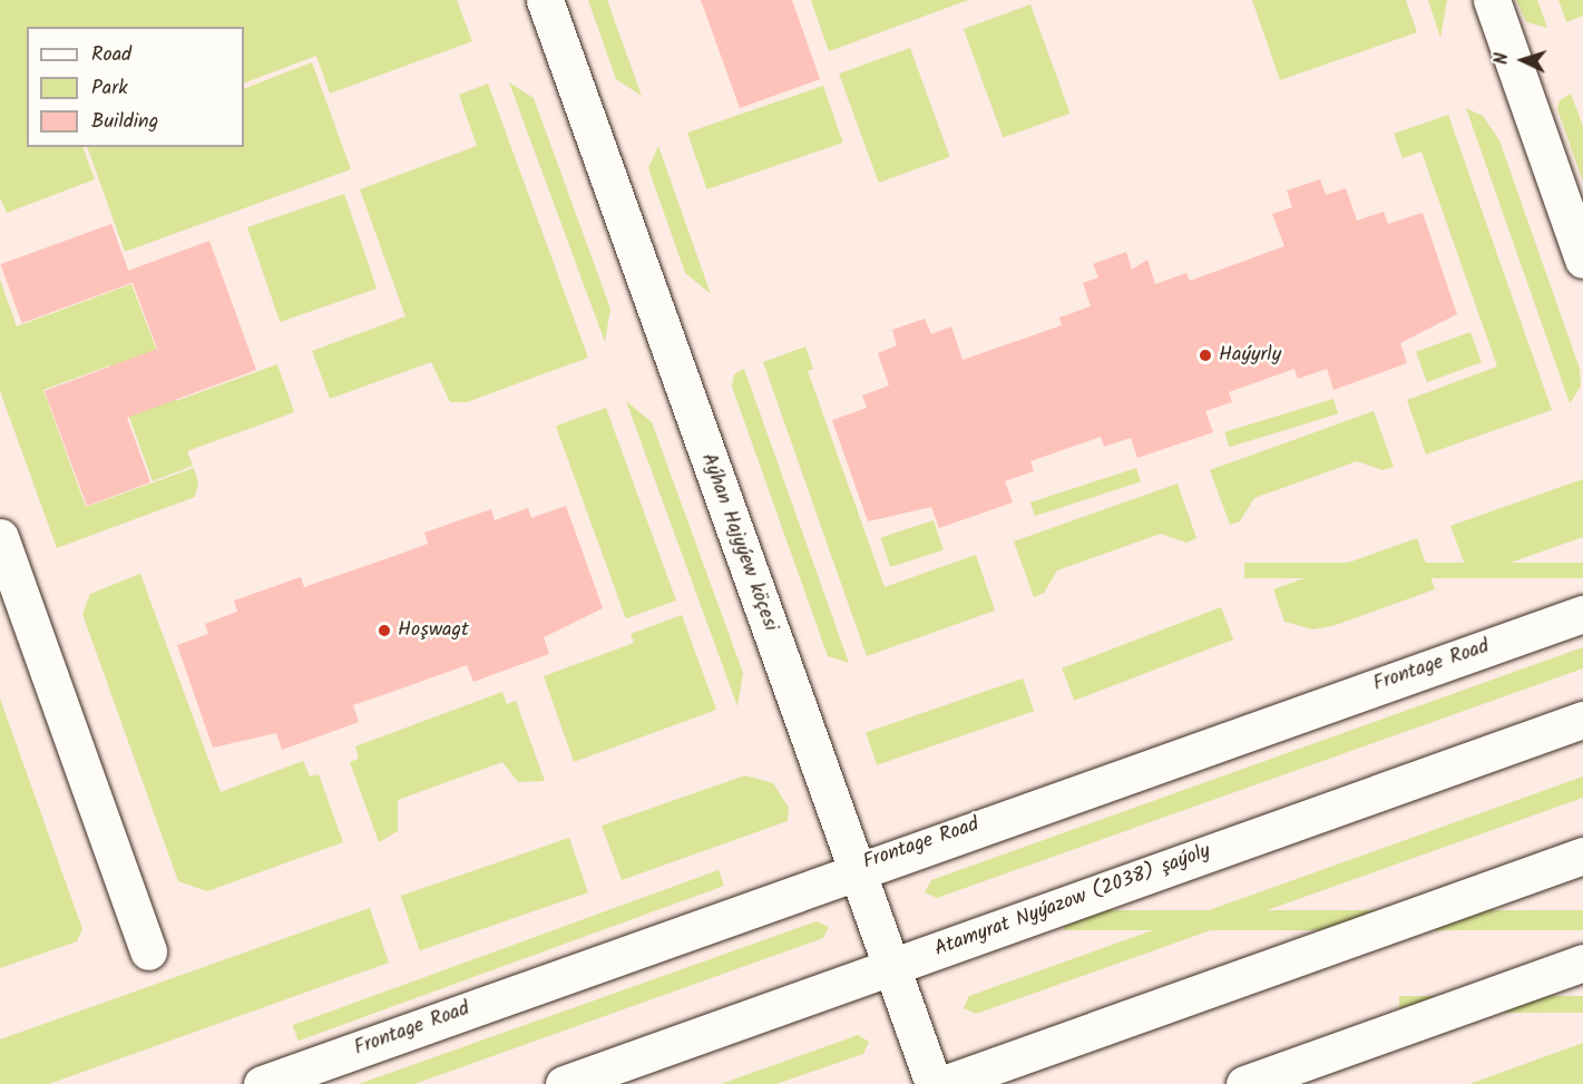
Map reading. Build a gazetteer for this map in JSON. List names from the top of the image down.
{
  "streets": {
    "street": ["Aýhan Hajyýew köçesi", "Frontage Road", "Atamyrat Nyýazow (2038) şaýoly"]
  },
  "crossings": [
    ["Aýhan Hajyýew köçesi", "Frontage Road"],
    ["Aýhan Hajyýew köçesi", "Atamyrat Nyýazow (2038) şaýoly"]
  ],
  "places": ["Haýyrly", "Hoşwagt"],
  "legend": ["Road", "Park", "Building"],
  "north": "left"
}
